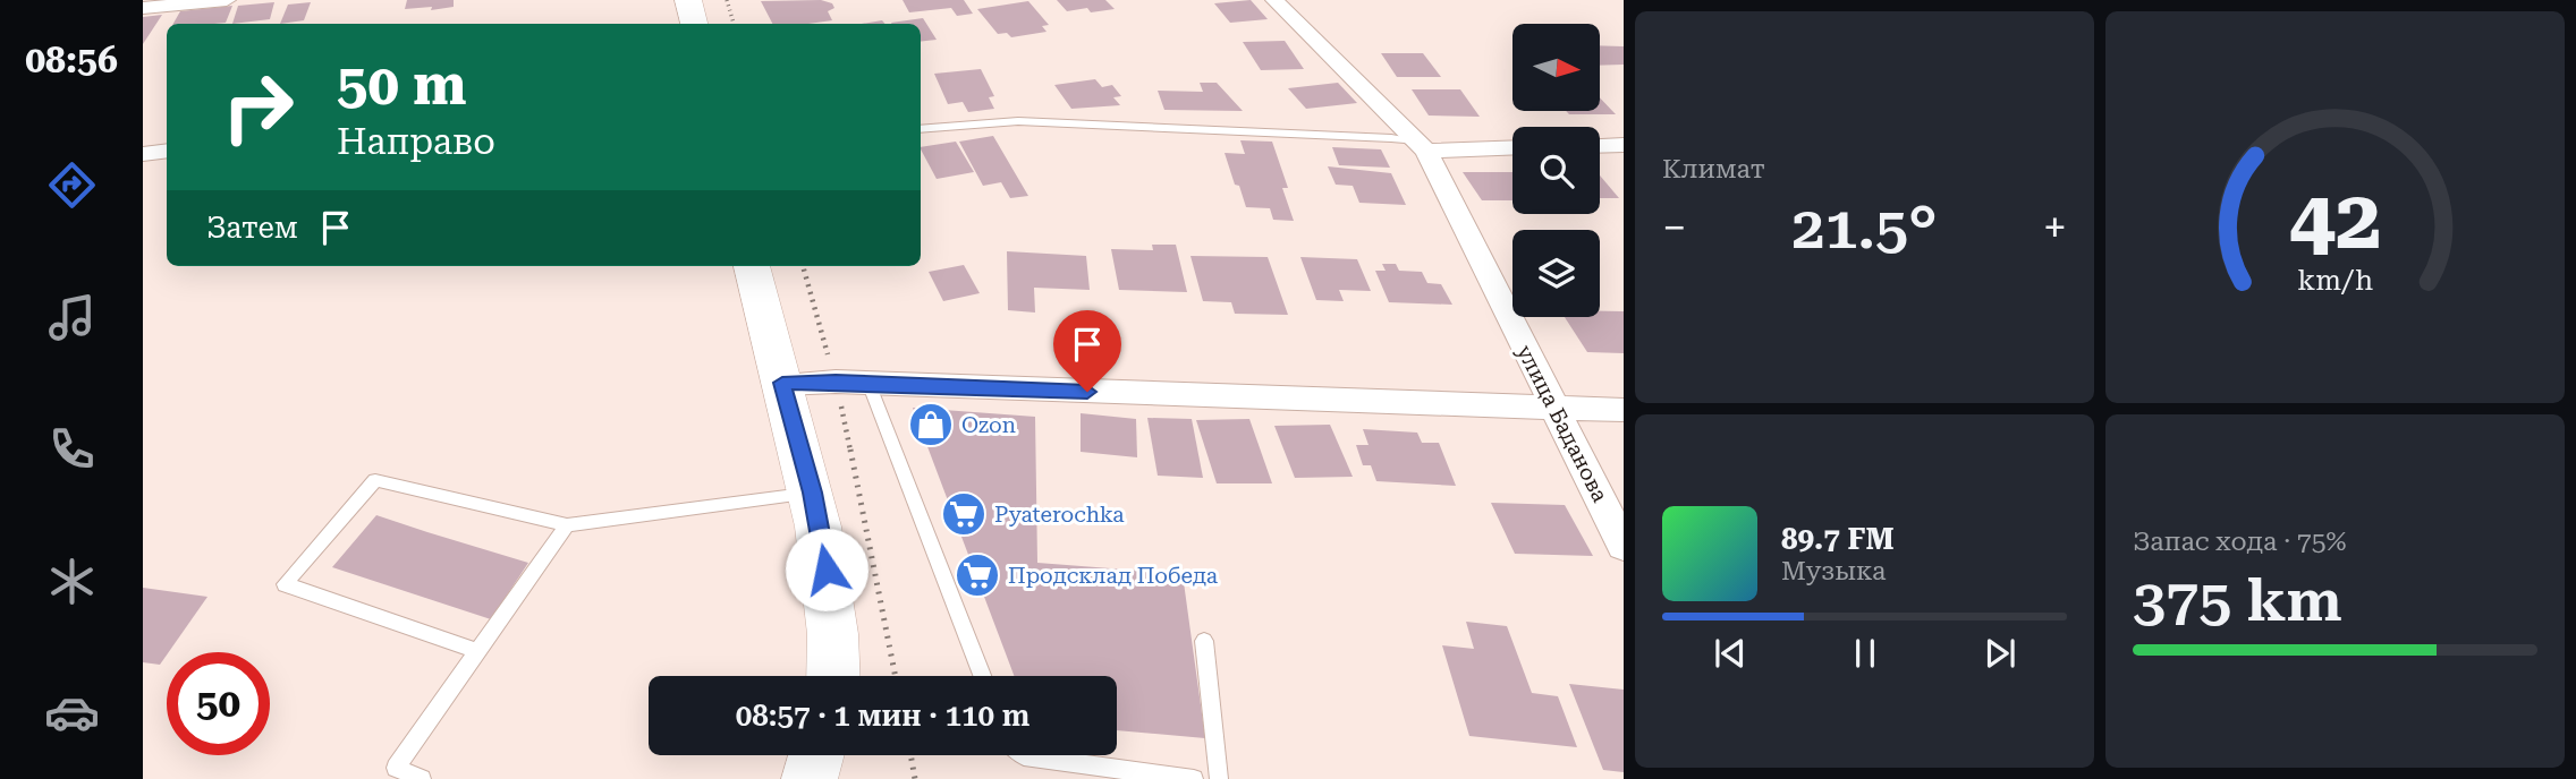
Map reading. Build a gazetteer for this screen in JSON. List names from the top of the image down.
{
  "streets": {
    "street": ["улица Баданова"]
  },
  "places": {
    "shop": ["Ozon"],
    "supermarket": ["Pyaterochka", "Продсклад Победа"]
  },
  "north": "right",
  "page": {
    "tabs": "08:56",
    "tile": [
      "Климат",
      ["Запас хода · 75%", "375 km"]
    ],
    "turn": ["50 m", "Направо"],
    "then": "Затем",
    "heat": ["−", "21.5°", "+"],
    "song": ["89.7 FM", "Музыка"],
    "limit": "50",
    "trip": "08:57 · 1 мин · 110 m",
    "gauge": ["42", "km/h"]
  }
}
